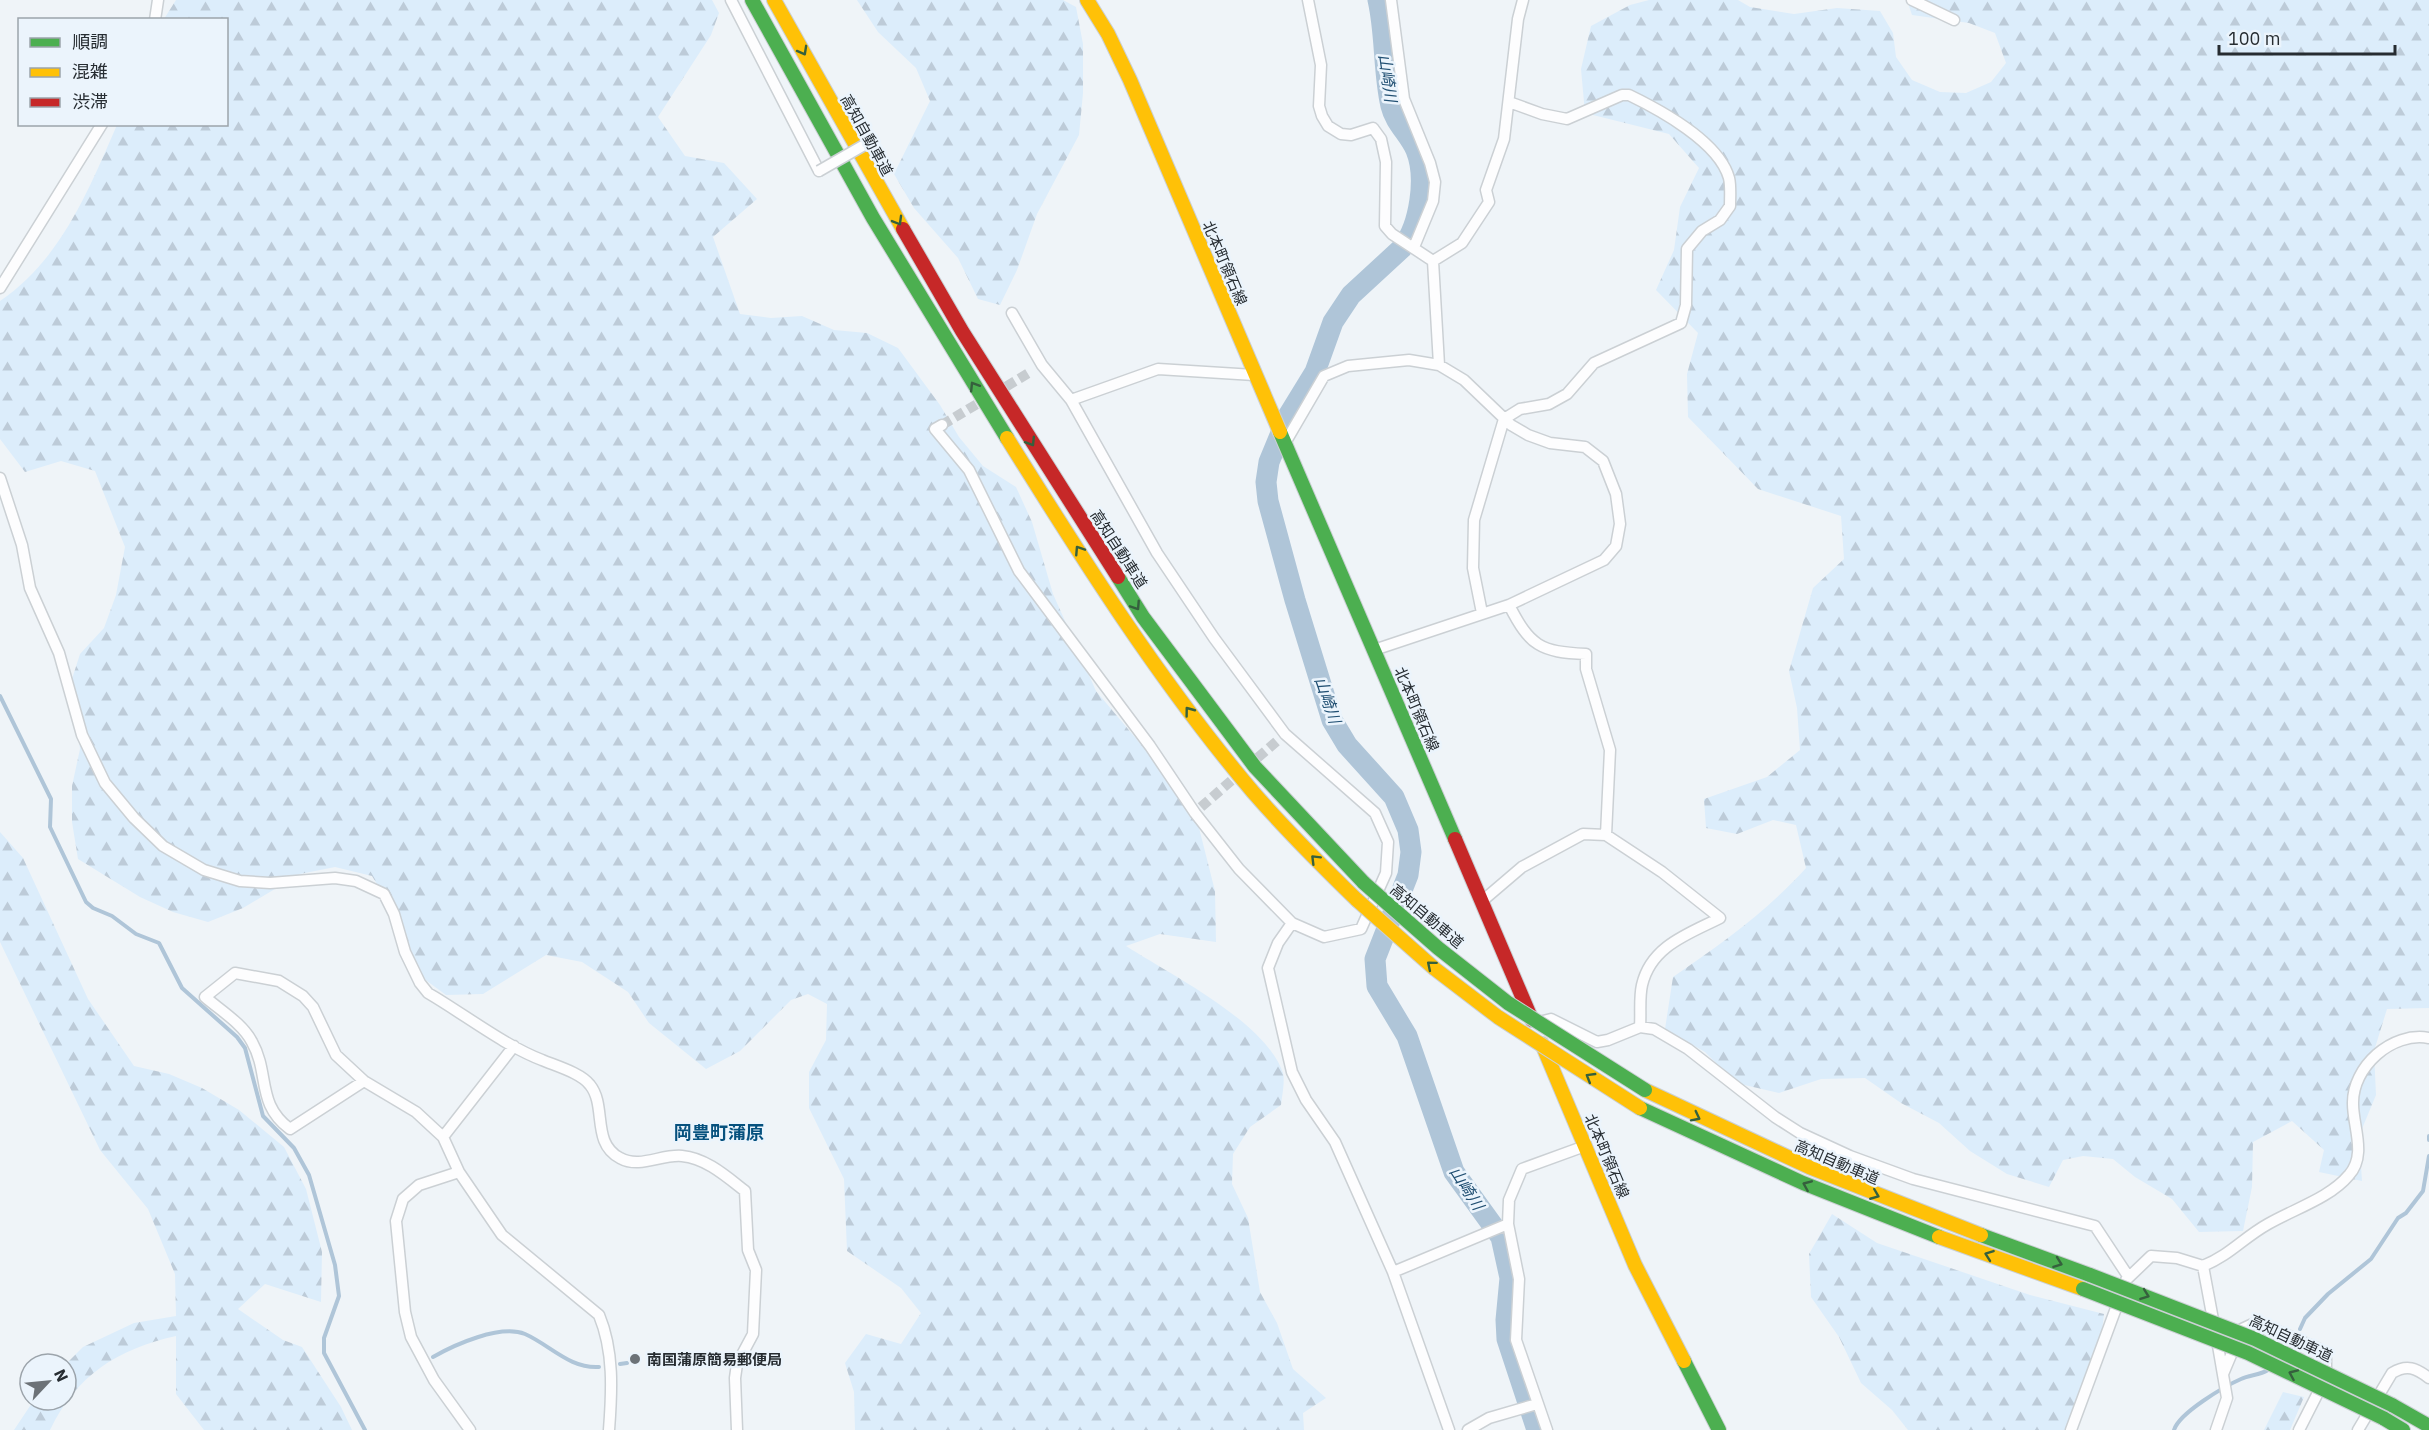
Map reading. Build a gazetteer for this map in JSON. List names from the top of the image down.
{
  "streets": {
    "main road": ["高知自動車道", "北本町領石線"]
  },
  "districts": ["岡豊町蒲原"],
  "water": ["山崎川"],
  "places": ["南国蒲原簡易郵便局"],
  "legend": ["順調", "混雑", "渋滞"],
  "scale_bar": "100 m",
  "north": "top right"
}
